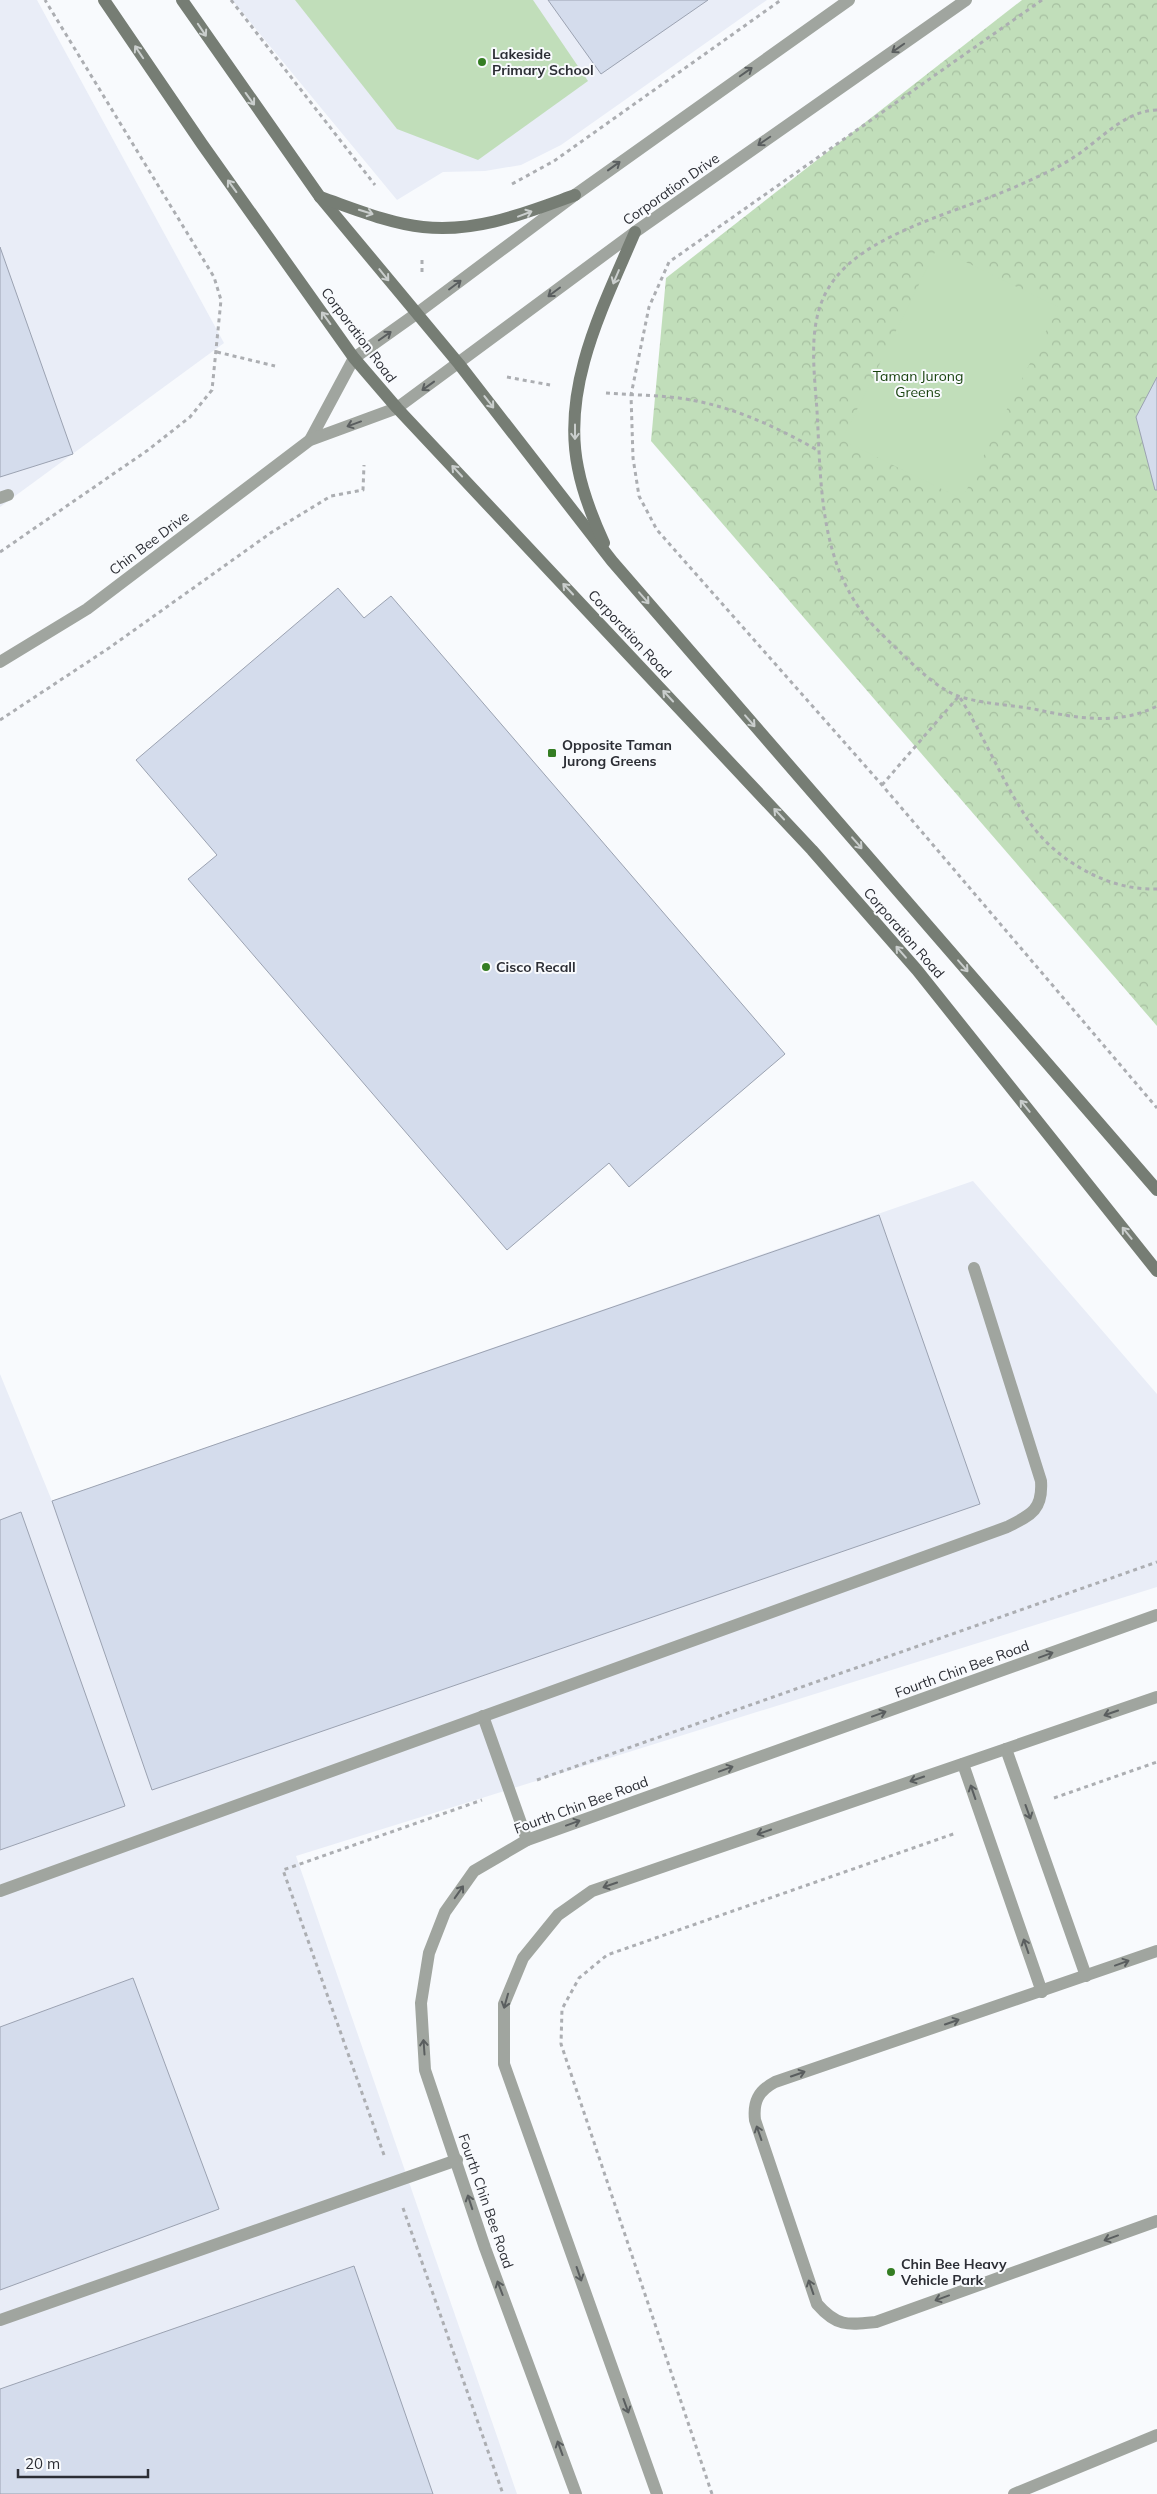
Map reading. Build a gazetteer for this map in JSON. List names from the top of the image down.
{
  "streets": {
    "main road": ["Corporation Road"],
    "street": ["Corporation Drive", "Chin Bee Drive", "Fourth Chin Bee Road"]
  },
  "crossings": [
    ["Corporation Drive", "Corporation Road"],
    ["Corporation Drive", "Chin Bee Drive"],
    ["Corporation Road", "Chin Bee Drive"]
  ],
  "parks": ["Taman Jurong Greens"],
  "places": {
    "other": ["Lakeside Primary School", "Cisco Recall", "Chin Bee Heavy Vehicle Park"],
    "transit": ["Opposite Taman Jurong Greens"]
  },
  "scale_bar": "20 m"
}
